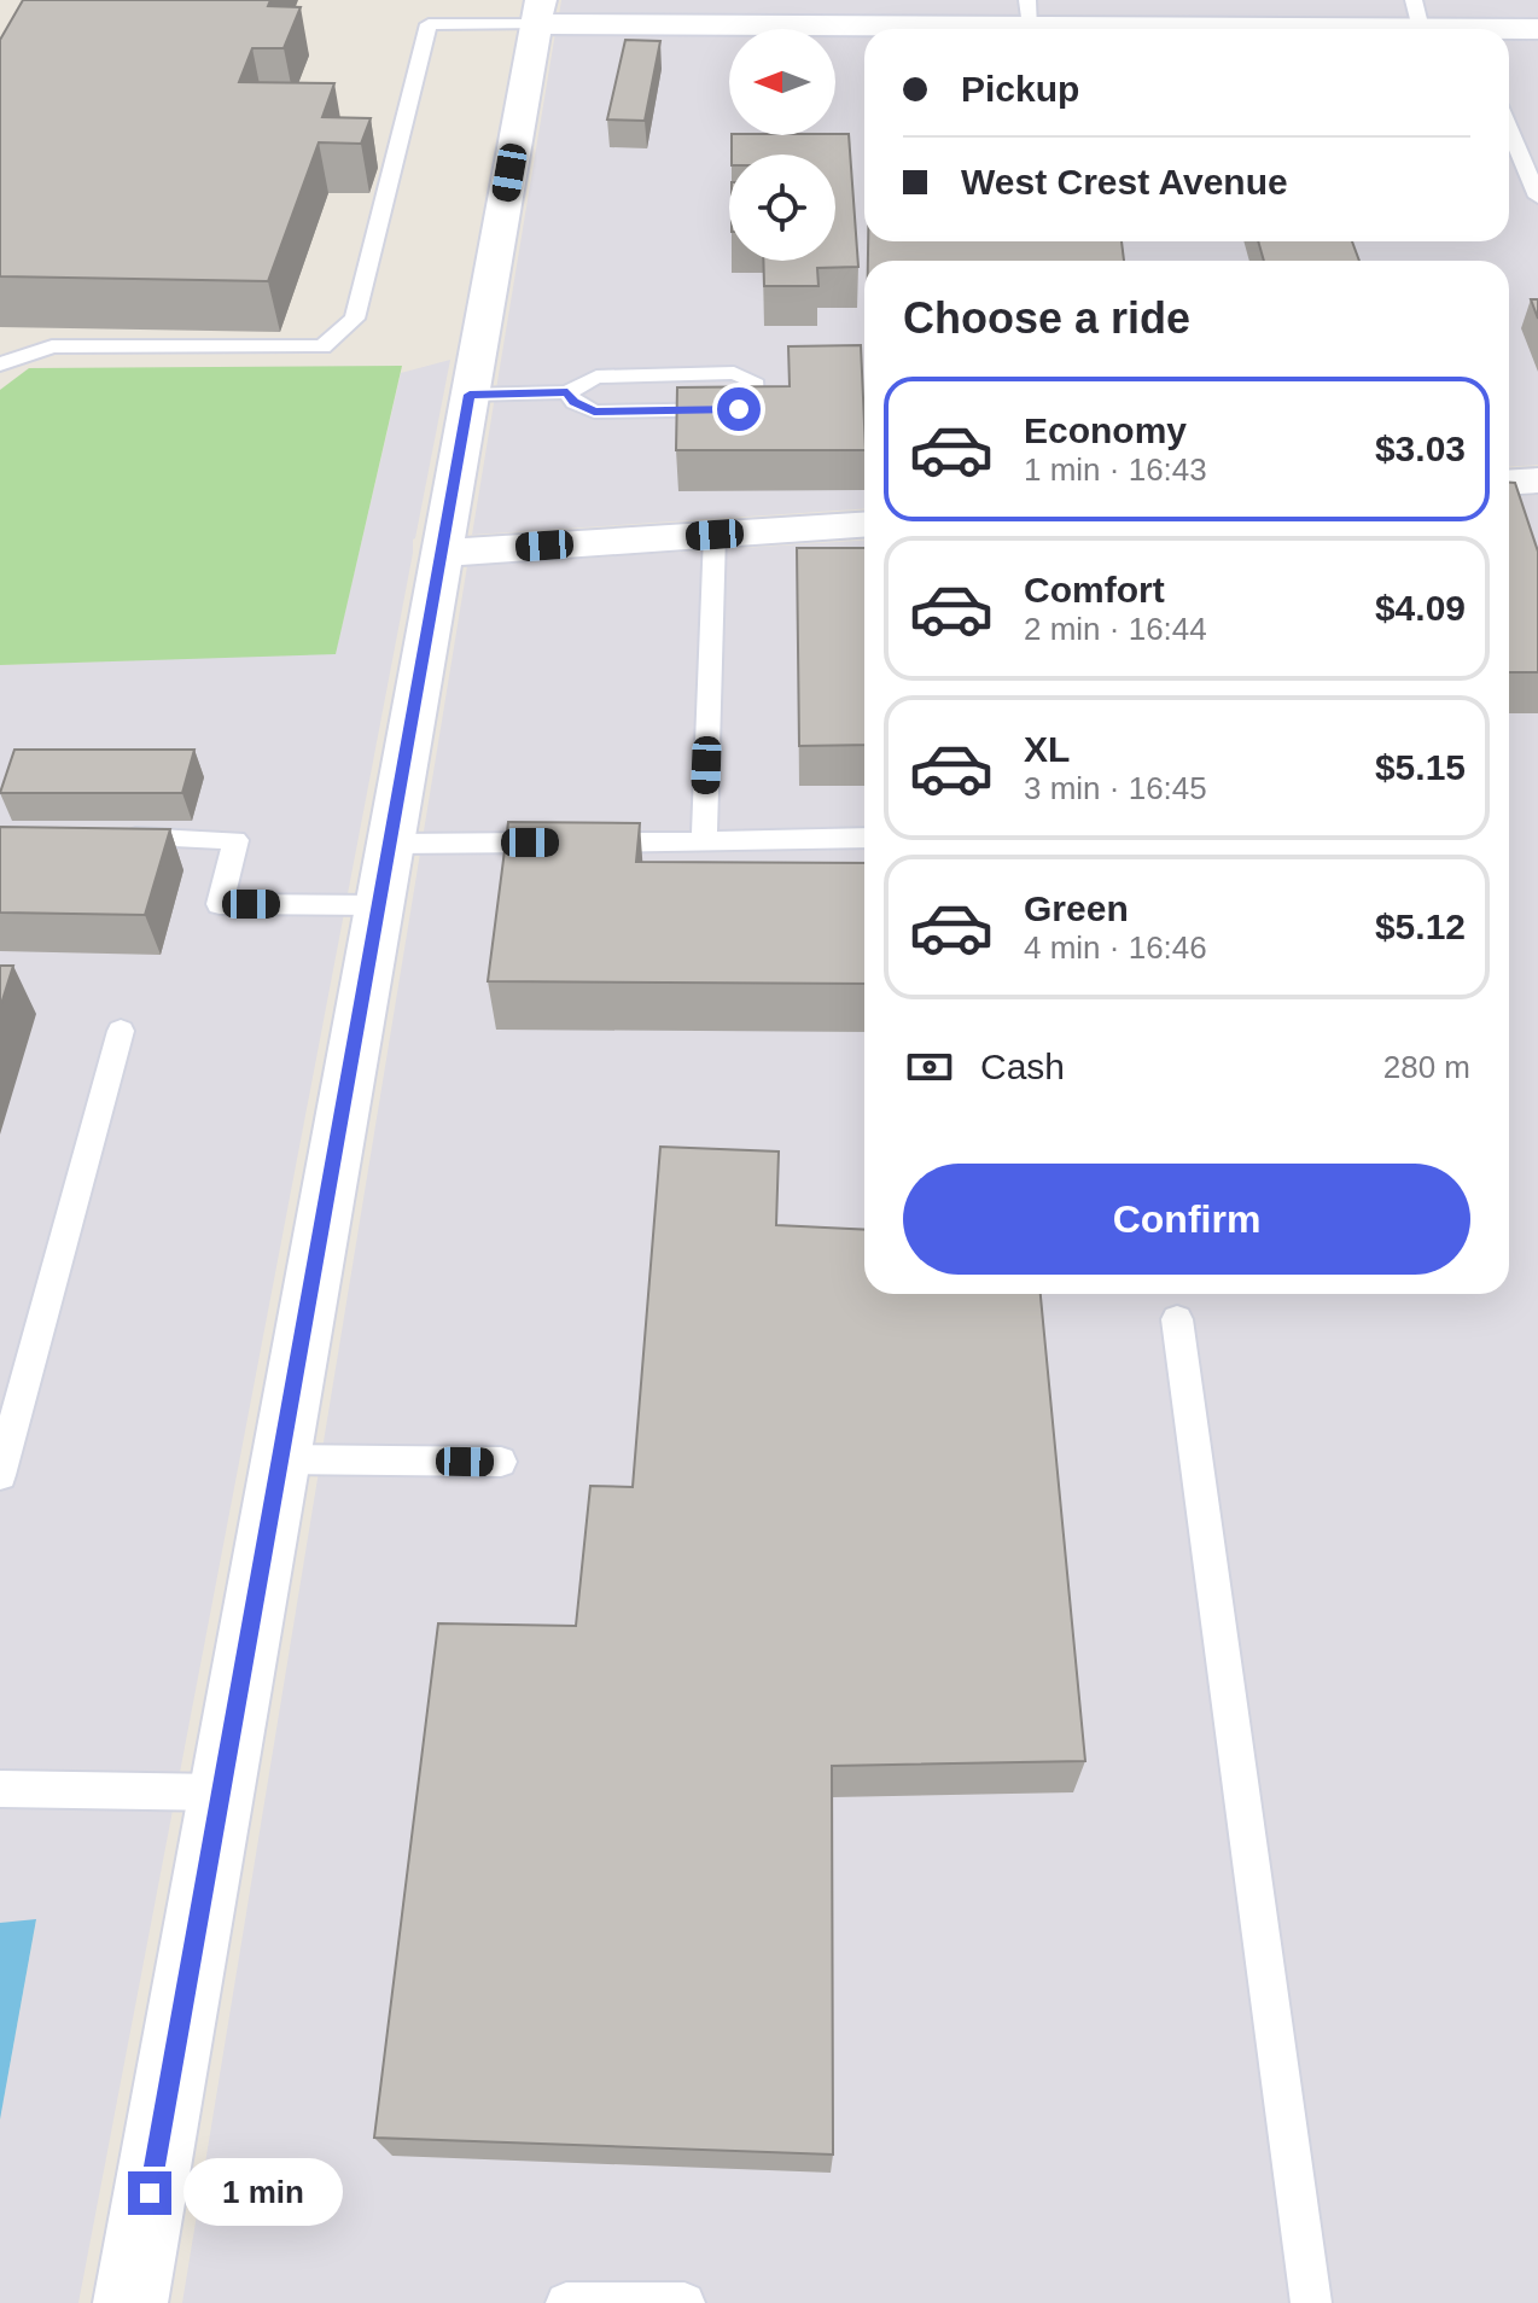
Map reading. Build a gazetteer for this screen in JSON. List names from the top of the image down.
{
  "north": "left",
  "page": {
    "banner": ["Pickup", "West Crest Avenue"],
    "heading": "Choose a ride",
    "list": [
      {
        "name": "Economy",
        "note": "1 min · 16:43",
        "value": "$3.03"
      },
      {
        "name": "Comfort",
        "note": "2 min · 16:44",
        "value": "$4.09"
      },
      {
        "name": "XL",
        "note": "3 min · 16:45",
        "value": "$5.15"
      },
      {
        "name": "Green",
        "note": "4 min · 16:46",
        "value": "$5.12"
      }
    ],
    "pay": ["Cash", "280 m"],
    "buttons": "Confirm",
    "bubble": "1 min"
  }
}
